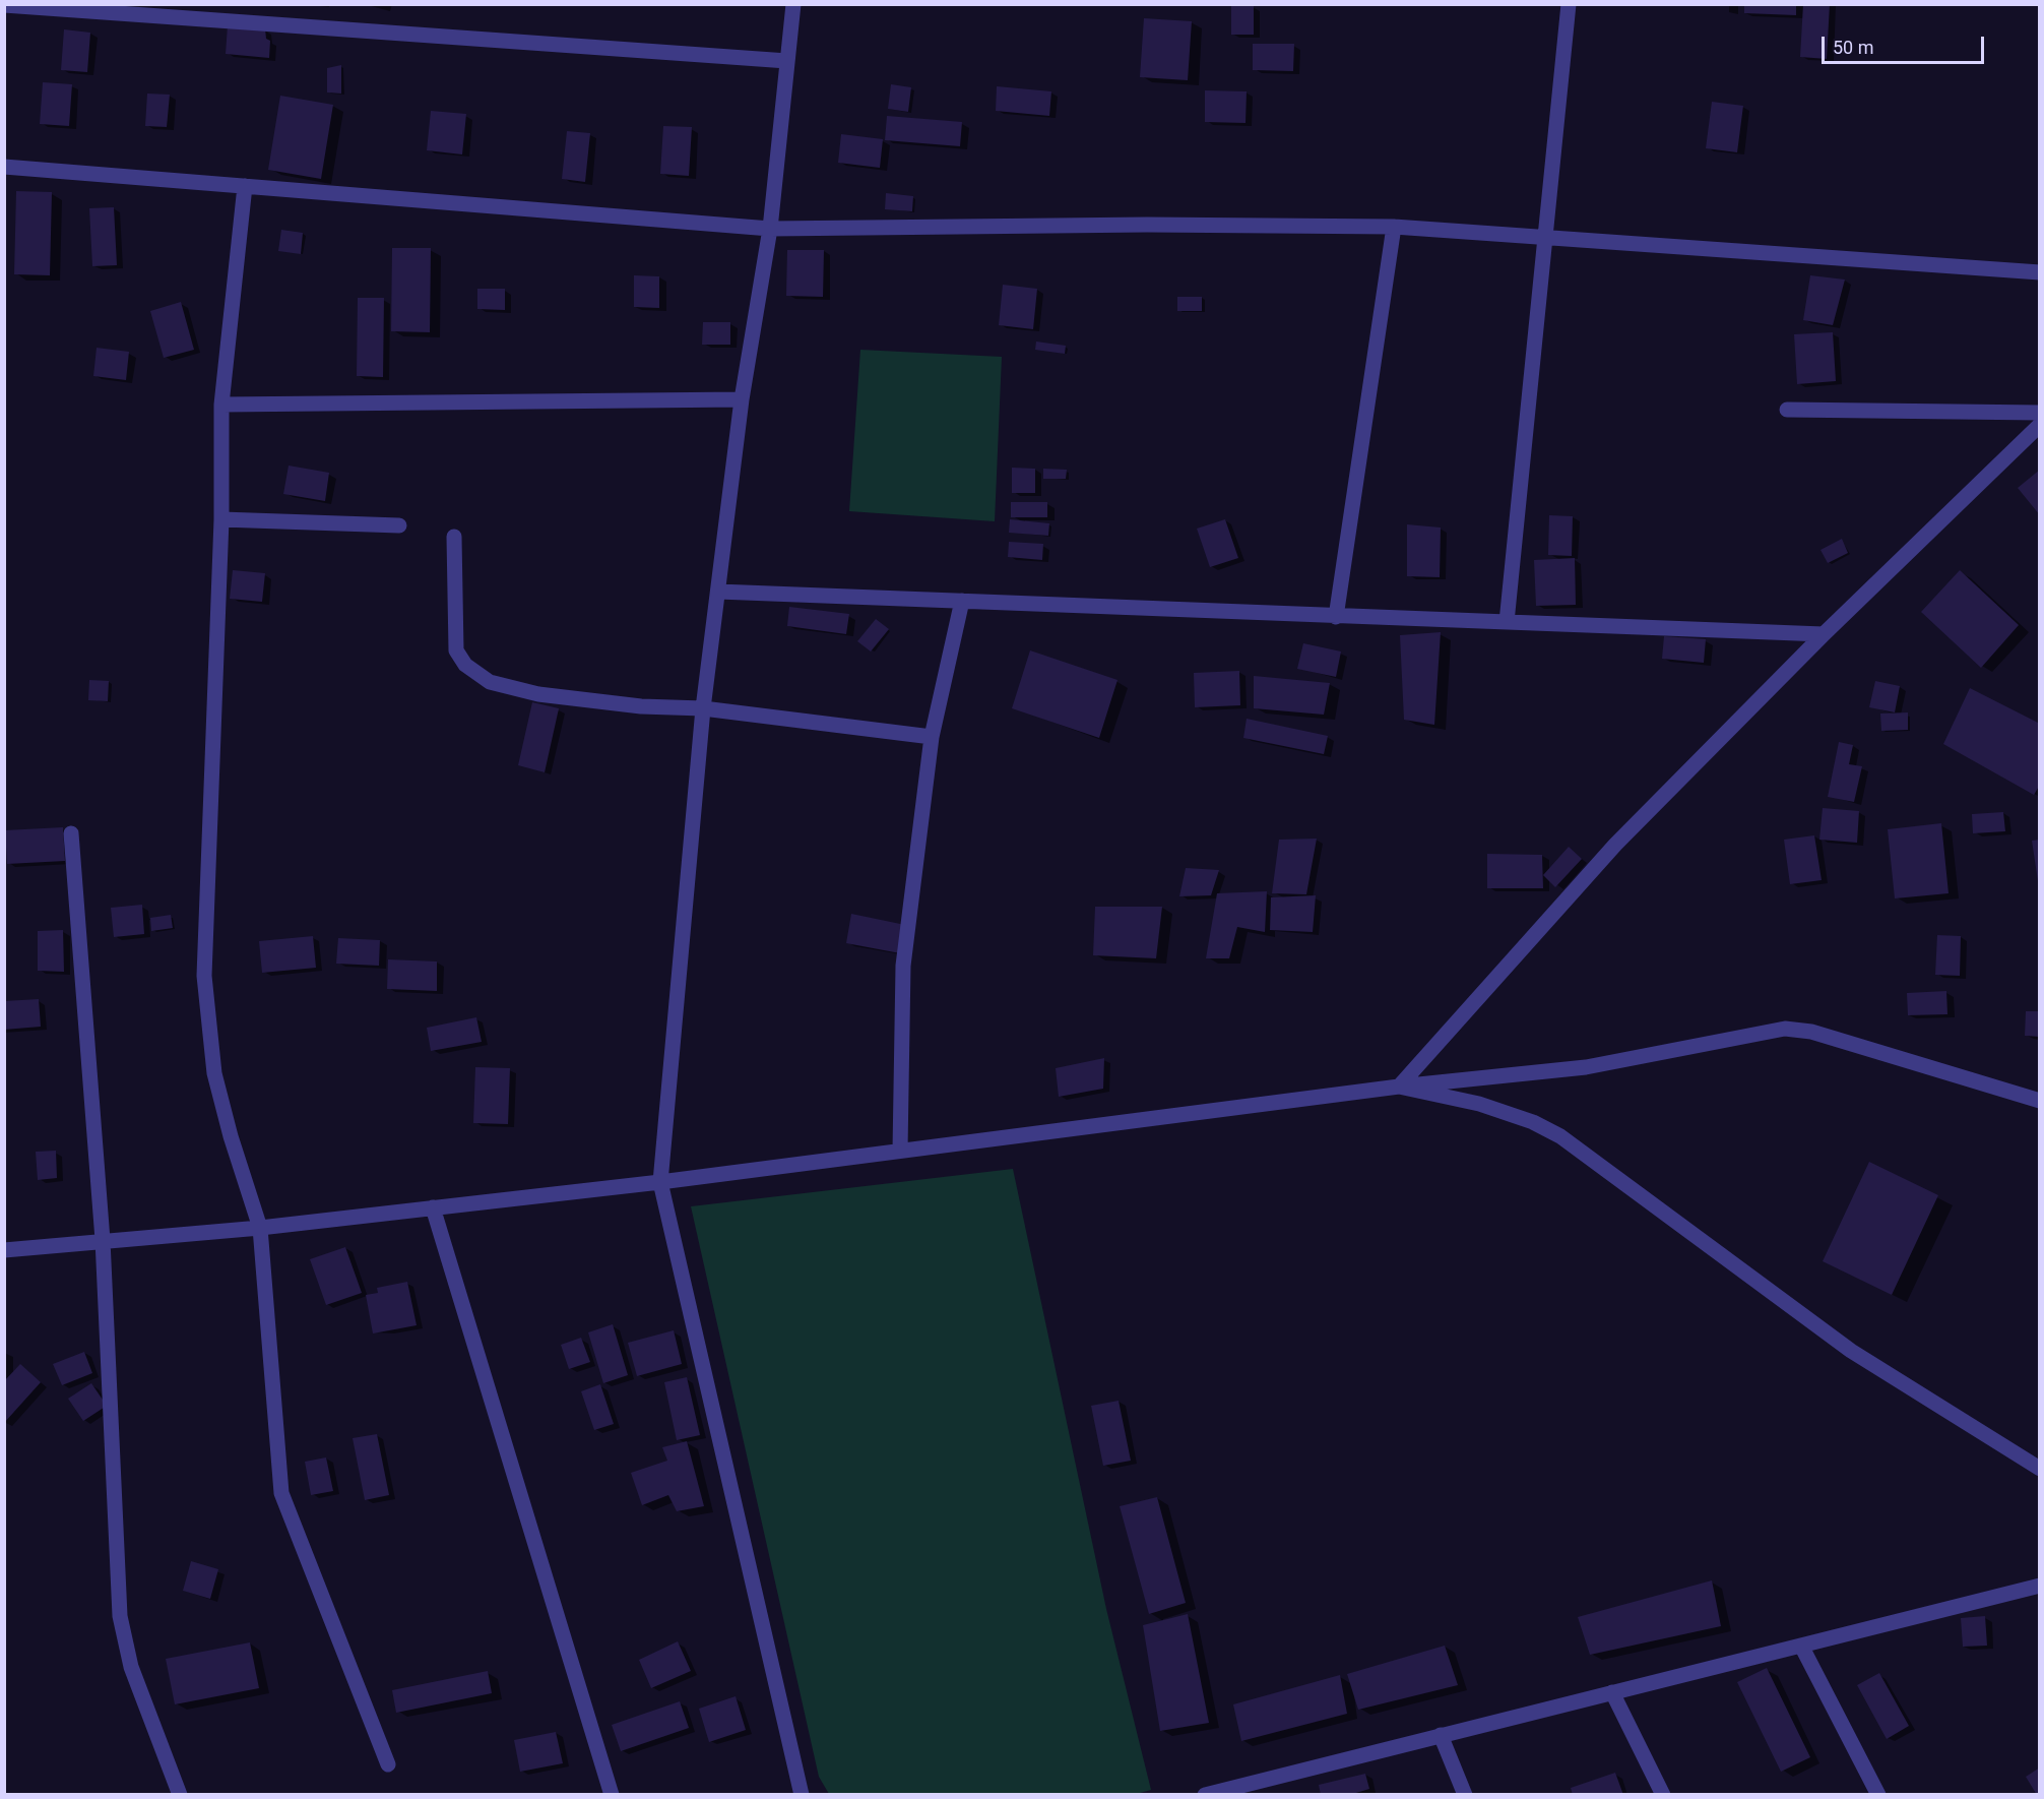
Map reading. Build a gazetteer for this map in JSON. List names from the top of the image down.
{
  "scale_bar": "50 m"
}
